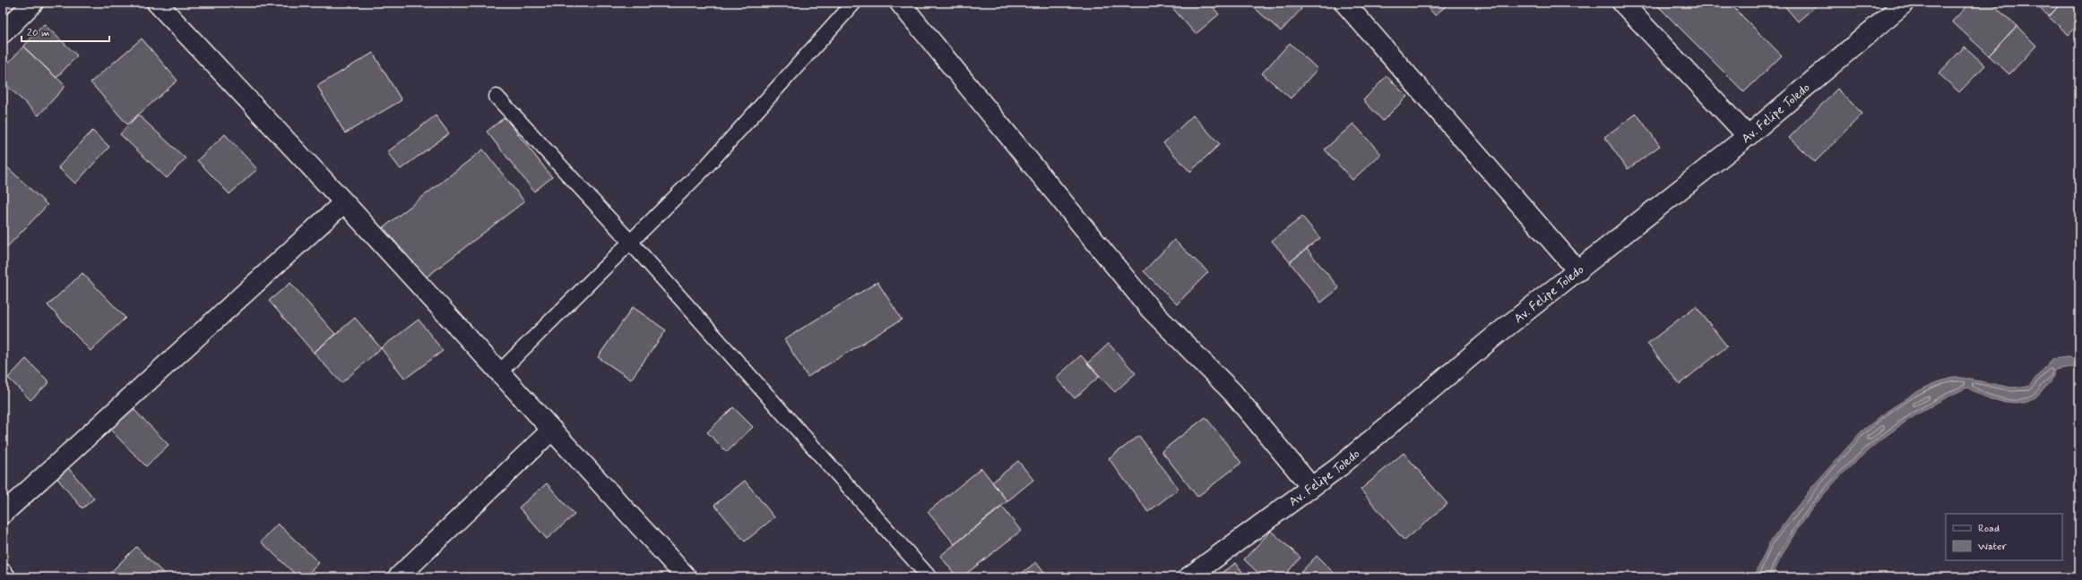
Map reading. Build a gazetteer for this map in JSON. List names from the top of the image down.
{
  "streets": {
    "street": ["Av. Felipe Toledo"]
  },
  "legend": ["Road", "Water"],
  "scale_bar": "20 m"
}
